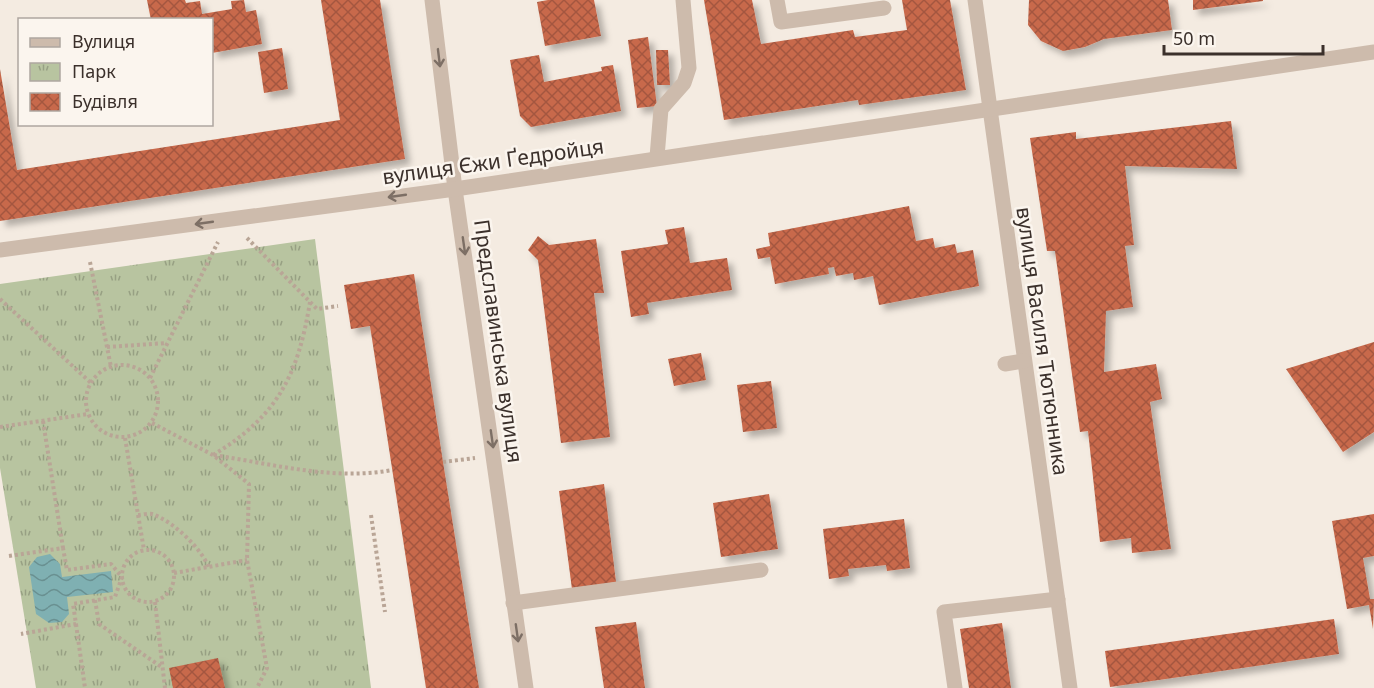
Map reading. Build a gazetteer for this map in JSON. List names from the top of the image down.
{
  "streets": {
    "street": ["вулиця Єжи Ґедройця", "Предславинська вулиця", "вулиця Василя Тютюнника"]
  },
  "crossings": [
    ["вулиця Єжи Ґедройця", "Предславинська вулиця"],
    ["вулиця Єжи Ґедройця", "вулиця Василя Тютюнника"]
  ],
  "one_way": ["Предславинська вулиця"],
  "legend": ["Вулиця", "Парк", "Будівля"],
  "scale_bar": "50 m"
}
